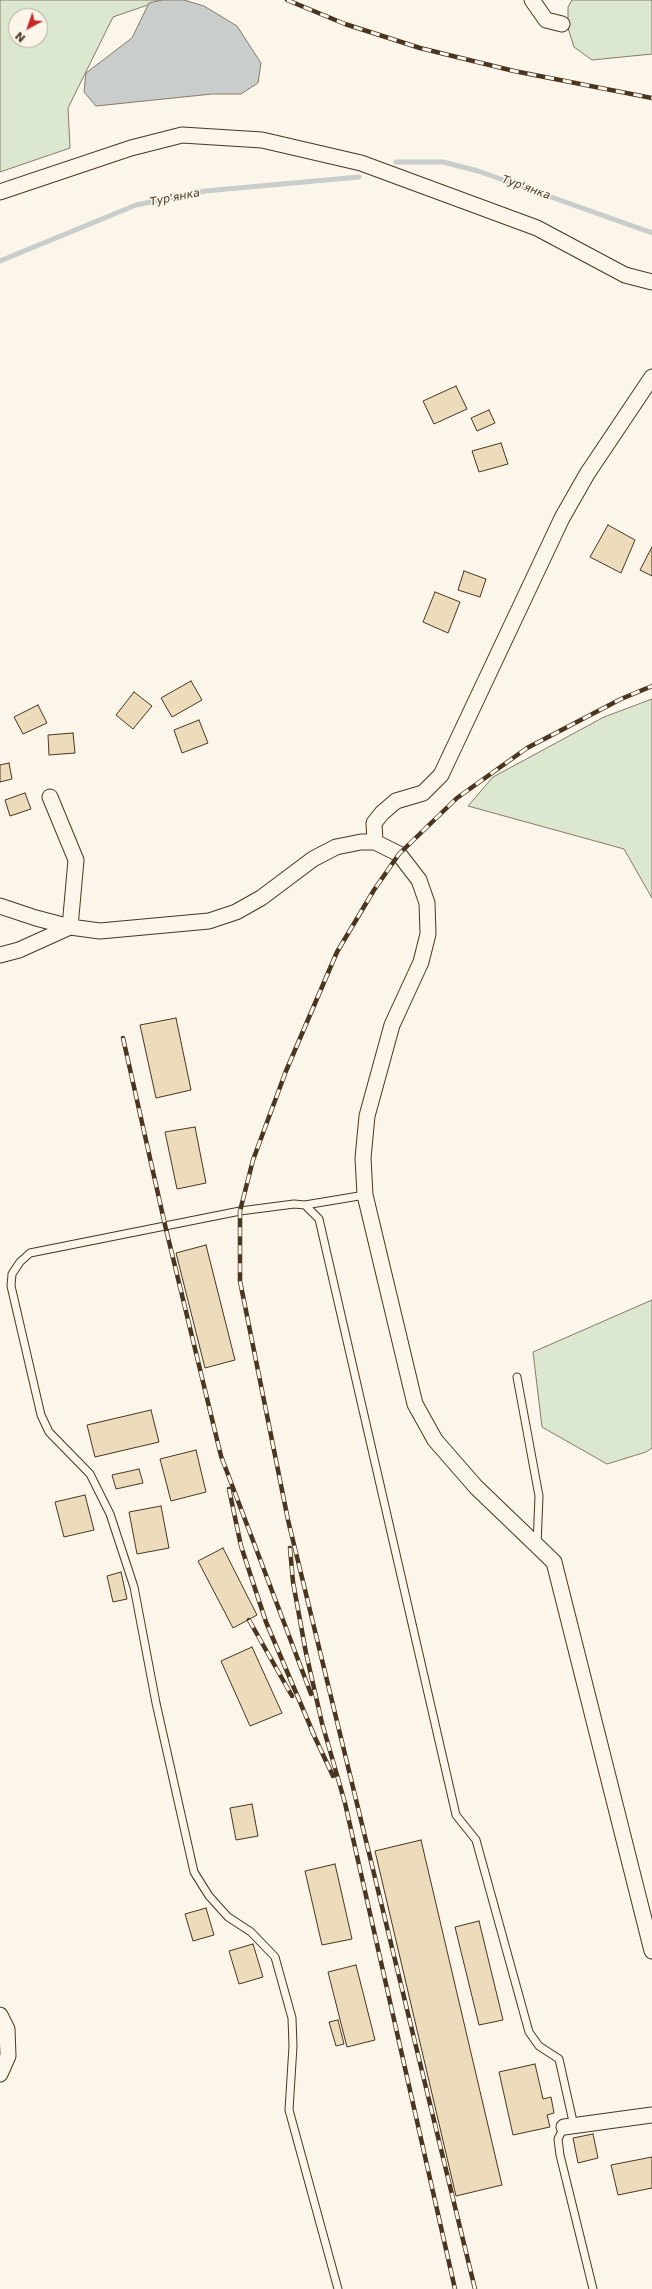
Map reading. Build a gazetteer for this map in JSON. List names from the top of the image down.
{
  "water": ["Тур'янка"],
  "north": "bottom left"
}
